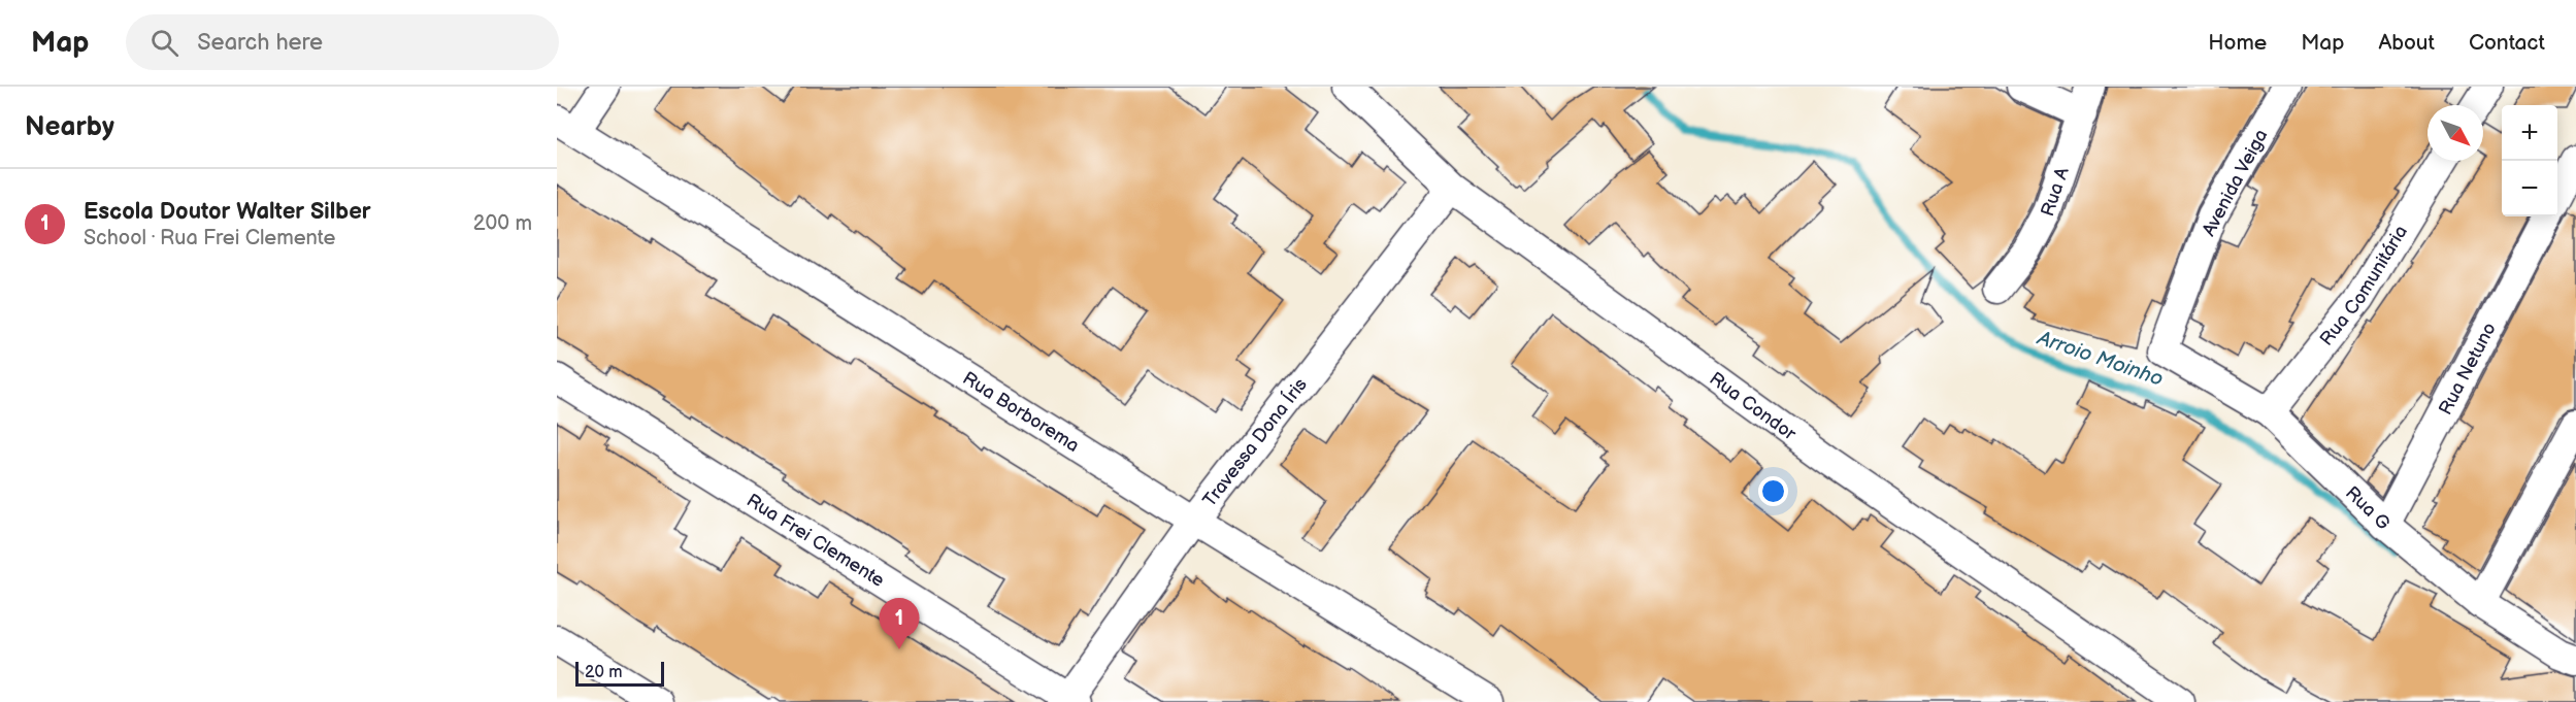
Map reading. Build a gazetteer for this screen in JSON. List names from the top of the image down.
{
  "streets": {
    "street": [
      "Avenida Veiga",
      "Rua A",
      "Rua Comunitária",
      "Rua Netuno",
      "Rua Condor",
      "Rua Borborema",
      "Travessa Dona Íris",
      "Rua G",
      "Rua Frei Clemente"
    ]
  },
  "crossings": [
    ["Avenida Veiga", "Rua G"],
    ["Rua Comunitária", "Rua G"],
    ["Rua Netuno", "Rua G"],
    ["Rua Condor", "Travessa Dona Íris"],
    ["Rua Borborema", "Travessa Dona Íris"],
    ["Travessa Dona Íris", "Rua Frei Clemente"]
  ],
  "water": ["Arroio Moinho"],
  "scale_bar": "20 m",
  "north": "bottom right",
  "page": {
    "header": "Map",
    "search": "Search here",
    "nav": [
      "Home",
      "Map",
      "About",
      "Contact"
    ],
    "heading": "Nearby",
    "map_buttons": ["+", "−"],
    "list": [
      {
        "mark": "1",
        "name": "Escola Doutor Walter Silber",
        "note": "School · Rua Frei Clemente",
        "value": "200 m"
      }
    ],
    "pins": "1",
    "scale": "20 m"
  }
}
